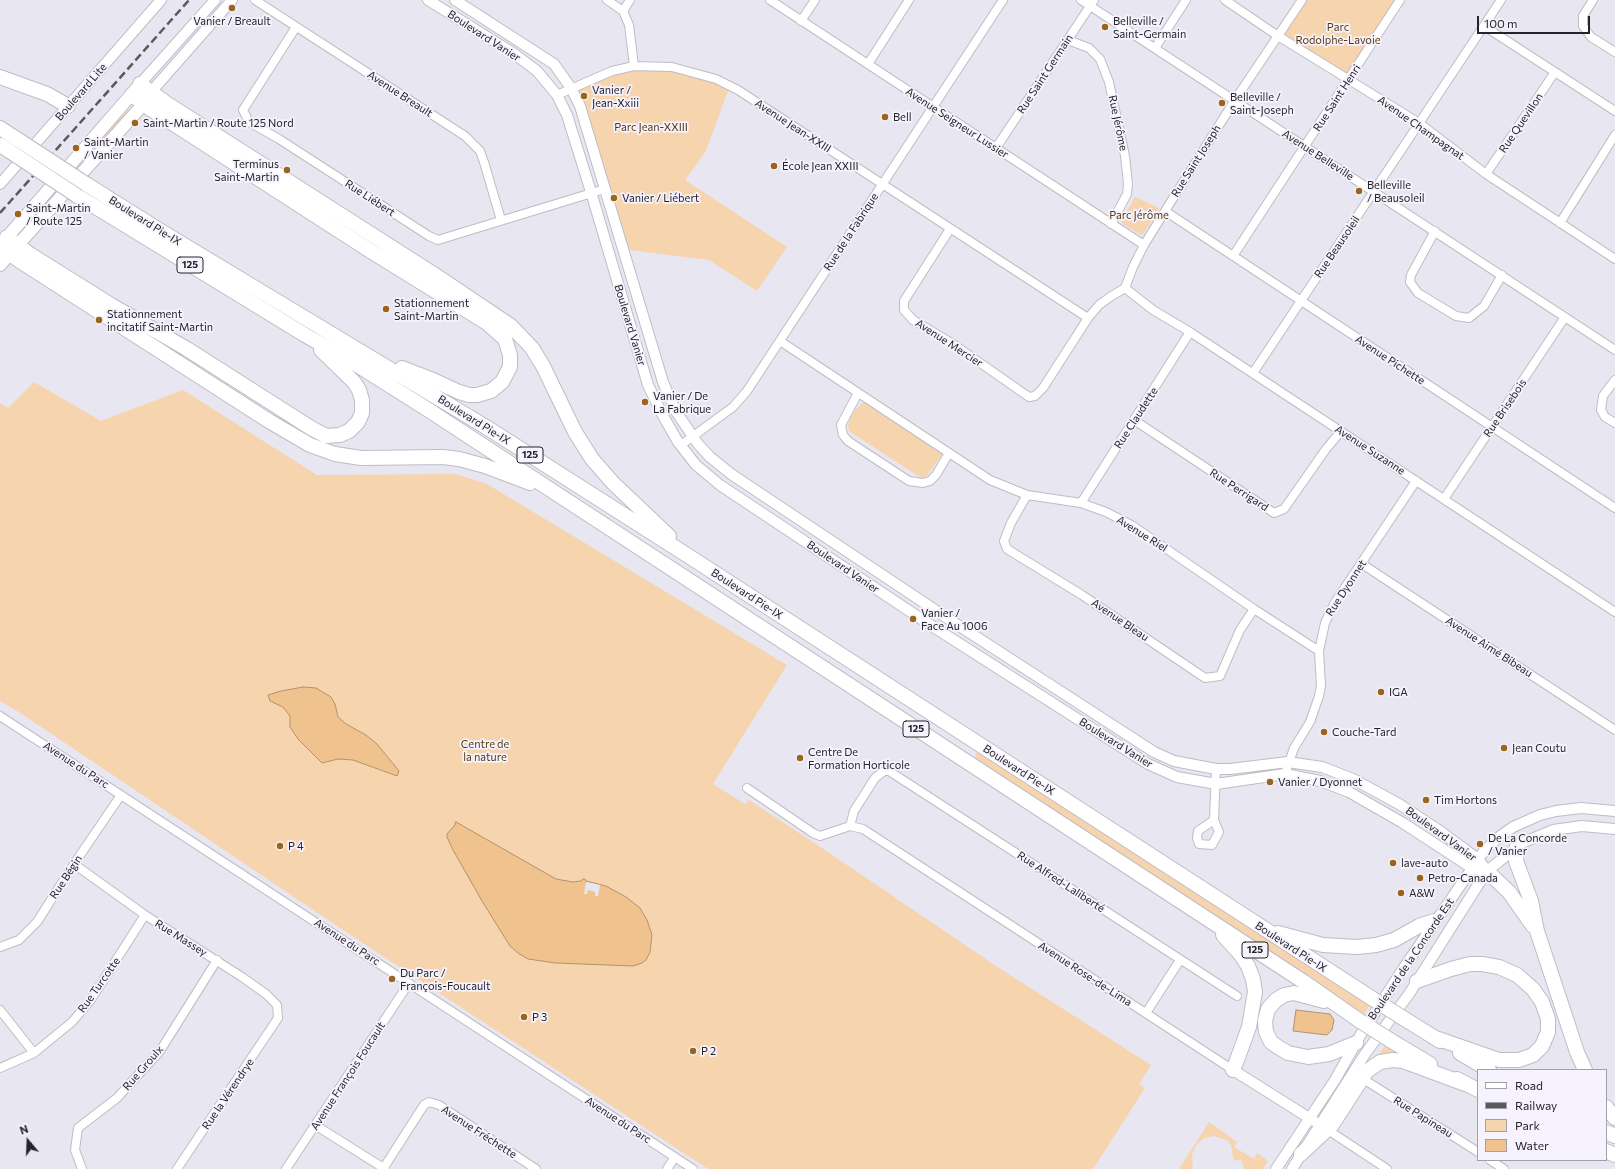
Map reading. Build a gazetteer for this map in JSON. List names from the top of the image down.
{
  "streets": {
    "highway": ["Boulevard Pie-IX", "125"],
    "street": [
      "Boulevard Vanier",
      "Rue Saint Germain",
      "Boulevard Lite",
      "Avenue Breault",
      "Rue Saint Henri",
      "Avenue Seigneur Lussier",
      "Rue Jérôme",
      "Rue Quevillon",
      "Avenue Jean-XXIII",
      "Avenue Champagnat",
      "Avenue Belleville",
      "Rue Saint Joseph",
      "Rue Liébert",
      "Rue de la Fabrique",
      "Rue Beausoleil",
      "Avenue Mercier",
      "Avenue Pichette",
      "Rue Brisebois",
      "Rue Claudette",
      "Avenue Suzanne",
      "Rue Perrigard",
      "Avenue Riel",
      "Rue Dyonnet",
      "Avenue Bleau",
      "Avenue Aimé Bibeau",
      "Avenue du Parc",
      "Rue Bégin",
      "Rue Alfred-Laliberté",
      "Rue Massey",
      "Boulevard de la Concorde Est",
      "Avenue Rose-de-Lima",
      "Rue Turcotte",
      "Rue Groulx",
      "Avenue François Foucault",
      "Rue la Vérendrye",
      "Rue Papineau",
      "Avenue Fréchette"
    ]
  },
  "crossings": [
    ["Boulevard Vanier", "Avenue Jean-XXIII"],
    ["Boulevard Vanier", "Rue Liébert"],
    ["Boulevard Vanier", "Rue de la Fabrique"],
    ["Boulevard Vanier", "Rue Dyonnet"],
    ["Boulevard Vanier", "Boulevard de la Concorde Est"],
    ["Rue Saint Germain", "Avenue Seigneur Lussier"],
    ["Rue Saint Germain", "Rue Jérôme"],
    ["Rue Saint Germain", "Avenue Belleville"],
    ["Avenue Breault", "Rue Liébert"],
    ["Rue Saint Henri", "Avenue Champagnat"],
    ["Rue Saint Henri", "Avenue Belleville"],
    ["Rue Saint Henri", "Avenue Pichette"],
    ["Avenue Seigneur Lussier", "Rue Jérôme"],
    ["Avenue Seigneur Lussier", "Rue Saint Joseph"],
    ["Avenue Seigneur Lussier", "Rue de la Fabrique"],
    ["Rue Quevillon", "Avenue Champagnat"],
    ["Avenue Jean-XXIII", "Rue de la Fabrique"],
    ["Avenue Jean-XXIII", "Avenue Mercier"],
    ["Avenue Champagnat", "Rue Saint Joseph"],
    ["Avenue Champagnat", "Rue Beausoleil"],
    ["Avenue Belleville", "Rue Saint Joseph"],
    ["Avenue Belleville", "Rue Beausoleil"],
    ["Avenue Belleville", "Rue Brisebois"],
    ["Rue Saint Joseph", "Avenue Pichette"],
    ["Rue Saint Joseph", "Avenue Suzanne"],
    ["Rue de la Fabrique", "Avenue Riel"],
    ["Rue Beausoleil", "Avenue Pichette"],
    ["Rue Beausoleil", "Avenue Suzanne"],
    ["Avenue Pichette", "Rue Brisebois"],
    ["Rue Brisebois", "Avenue Suzanne"],
    ["Rue Claudette", "Avenue Suzanne"],
    ["Rue Claudette", "Rue Perrigard"],
    ["Rue Claudette", "Avenue Riel"],
    ["Avenue Suzanne", "Rue Perrigard"],
    ["Avenue Suzanne", "Rue Dyonnet"],
    ["Avenue Riel", "Rue Dyonnet"],
    ["Avenue Riel", "Avenue Bleau"],
    ["Rue Dyonnet", "Avenue Aimé Bibeau"],
    ["Avenue du Parc", "Rue Bégin"],
    ["Avenue du Parc", "Avenue François Foucault"],
    ["Rue Bégin", "Rue Massey"],
    ["Rue Alfred-Laliberté", "Avenue Rose-de-Lima"],
    ["Rue Massey", "Rue Turcotte"],
    ["Rue Massey", "Rue Groulx"],
    ["Rue Massey", "Rue la Vérendrye"],
    ["Boulevard de la Concorde Est", "Avenue Rose-de-Lima"]
  ],
  "parks": [
    "Parc Rodolphe-Lavoie",
    "Parc Jean-XXIII",
    "Parc Jérôme",
    "Centre de la nature"
  ],
  "places": [
    "Vanier / Breault",
    "Belleville / Saint-Germain",
    "Vanier / Jean-Xxiii",
    "Belleville / Saint-Joseph",
    "Bell",
    "Saint-Martin / Route 125 Nord",
    "Saint-Martin / Vanier",
    "École Jean XXIII",
    "Terminus Saint-Martin",
    "Belleville / Beausoleil",
    "Vanier / Liébert",
    "Saint-Martin / Route 125",
    "Stationnement Saint-Martin",
    "Stationnement incitatif Saint-Martin",
    "Vanier / De La Fabrique",
    "Vanier / Face Au 1006",
    "IGA",
    "Couche-Tard",
    "Jean Coutu",
    "Centre De Formation Horticole",
    "Vanier / Dyonnet",
    "Tim Hortons",
    "De La Concorde / Vanier",
    "P 4",
    "lave-auto",
    "Petro-Canada",
    "A&W",
    "Du Parc / François-Foucault",
    "P 3",
    "P 2"
  ],
  "legend": [
    "Road",
    "Railway",
    "Park",
    "Water"
  ],
  "scale_bar": "100 m",
  "north": "top"
}
